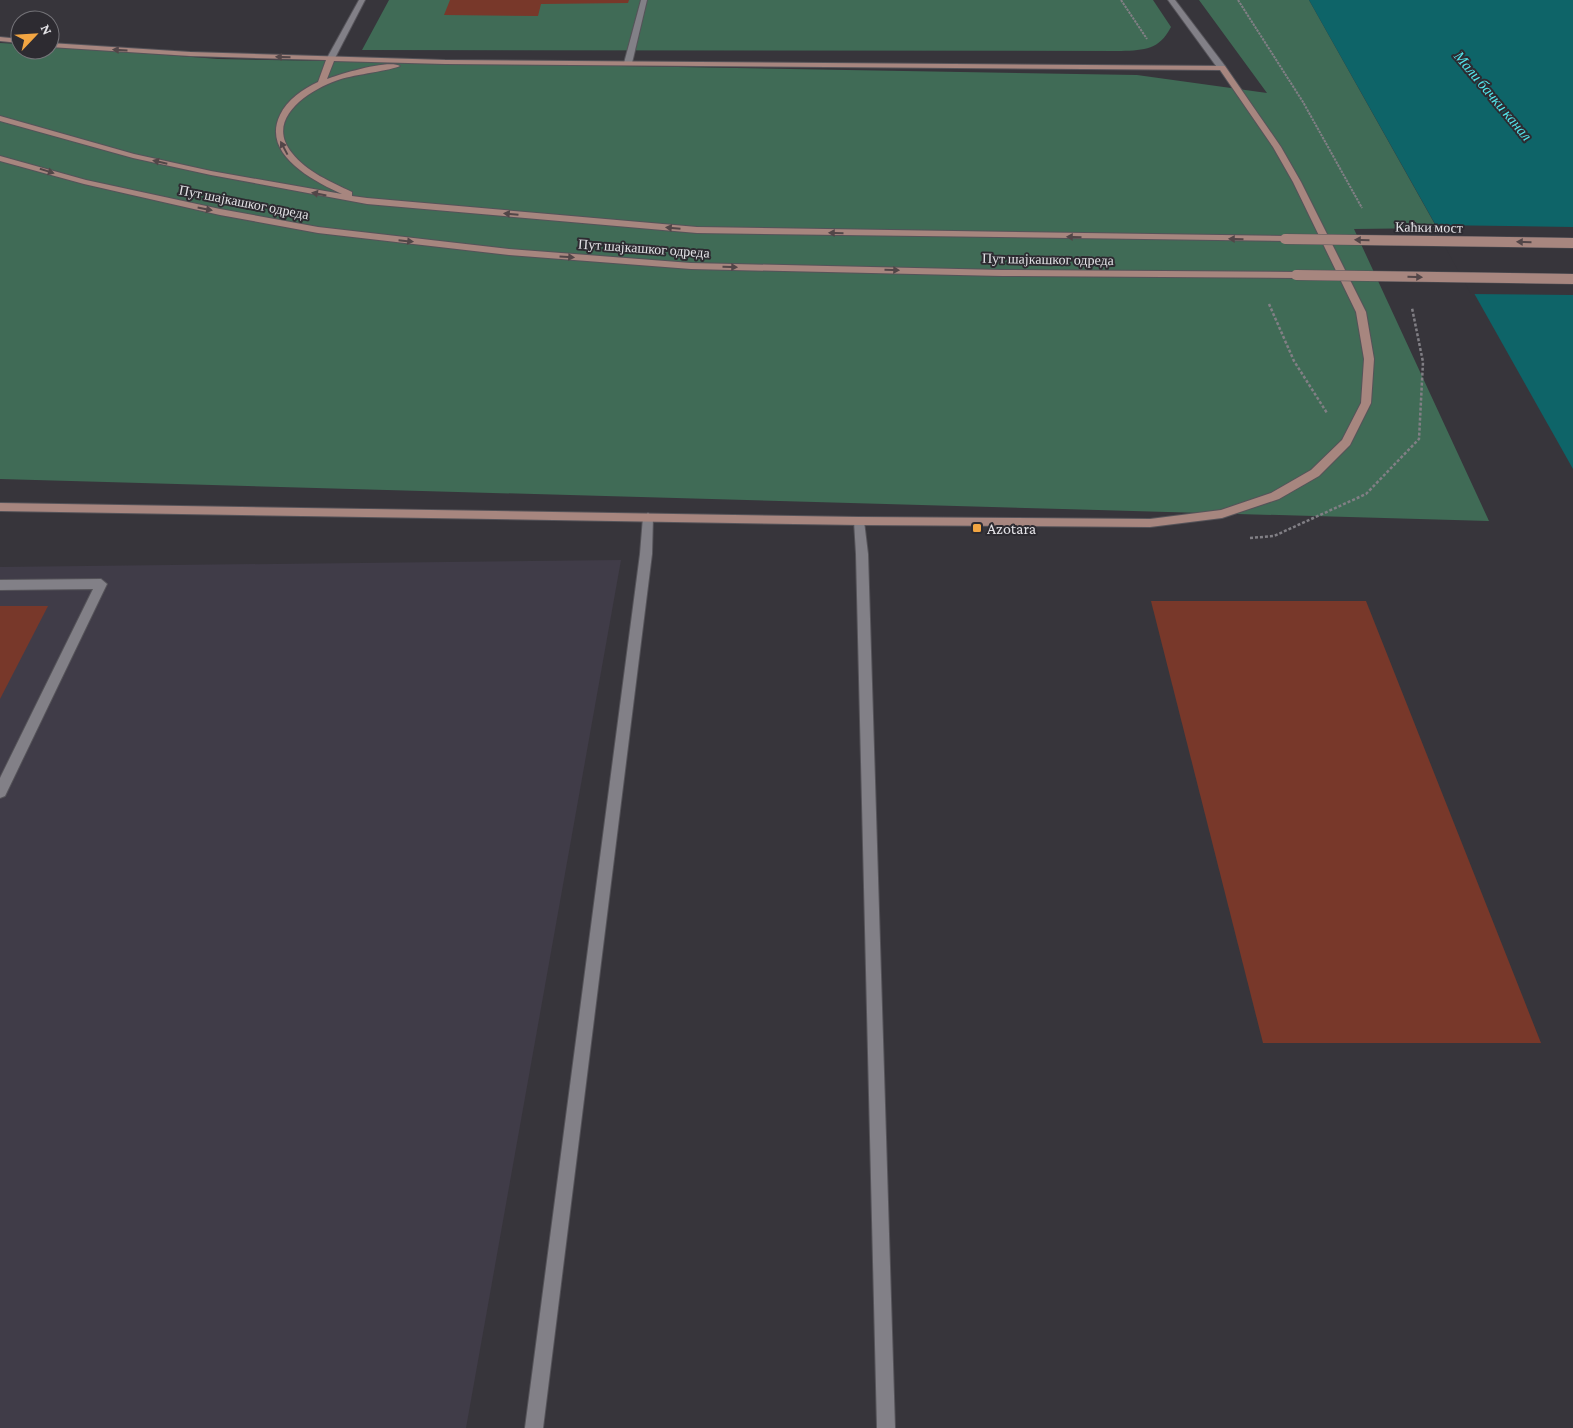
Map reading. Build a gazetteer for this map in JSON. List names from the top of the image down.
{
  "streets": {
    "main road": ["Пут шајкашког одреда", "Каћки мост"]
  },
  "crossings": [
    ["Пут шајкашког одреда", "Каћки мост"]
  ],
  "one_way": ["Каћки мост"],
  "water": ["Мали бачки канал"],
  "places": {
    "transit": ["Azotara"]
  },
  "north": "top right"
}
